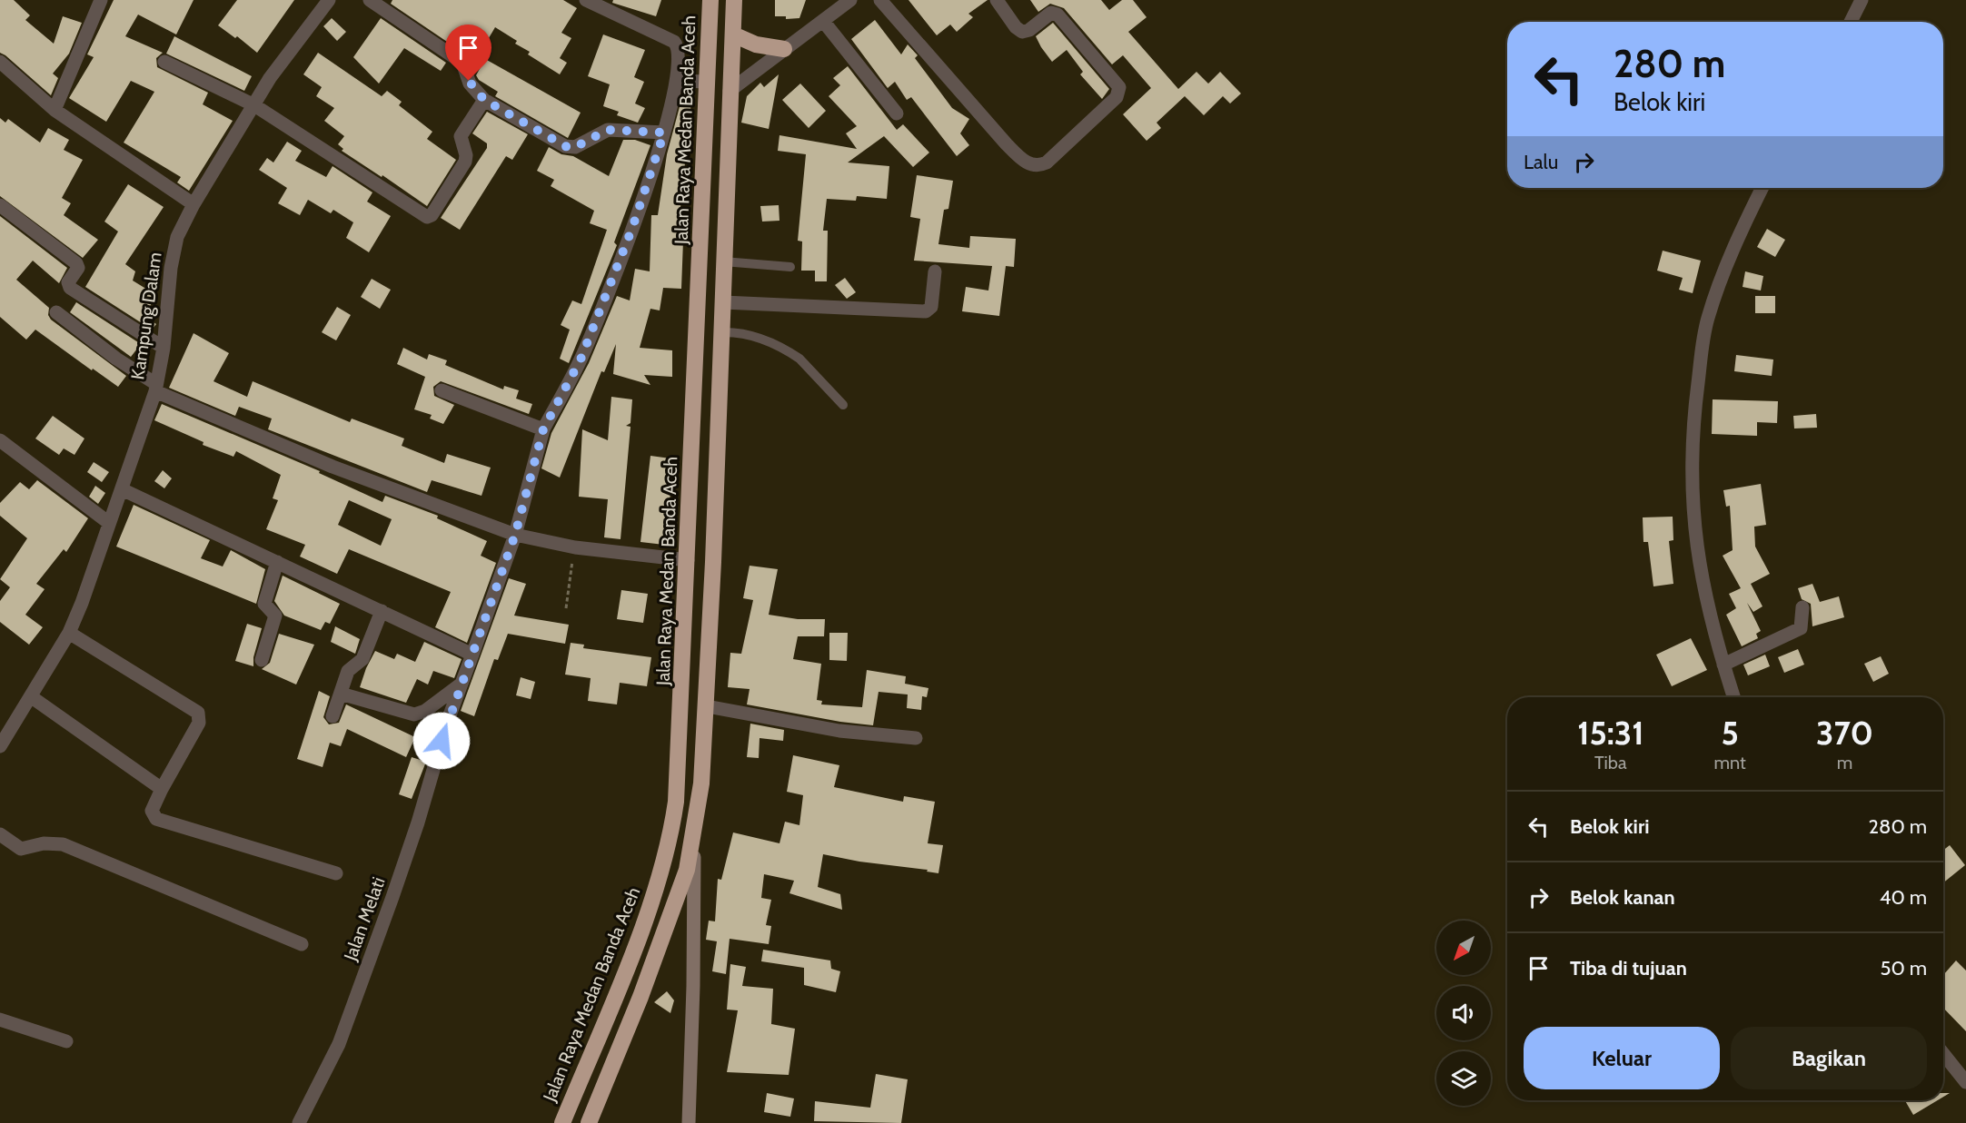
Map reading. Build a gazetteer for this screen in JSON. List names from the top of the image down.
{
  "streets": {
    "highway": ["Jalan Raya Medan Banda Aceh"],
    "street": ["Kampung Dalam", "Jalan Melati"]
  },
  "north": "bottom left",
  "page": {
    "turn": ["280 m", "Belok kiri"],
    "then": "Lalu",
    "eta": [
      "15:31",
      "Tiba",
      "5",
      "mnt",
      "370",
      "m"
    ],
    "list": [
      {
        "name": "Belok kiri",
        "value": "280 m"
      },
      {
        "name": "Belok kanan",
        "value": "40 m"
      },
      {
        "name": "Tiba di tujuan",
        "value": "50 m"
      }
    ],
    "buttons": ["Keluar", "Bagikan"]
  }
}
